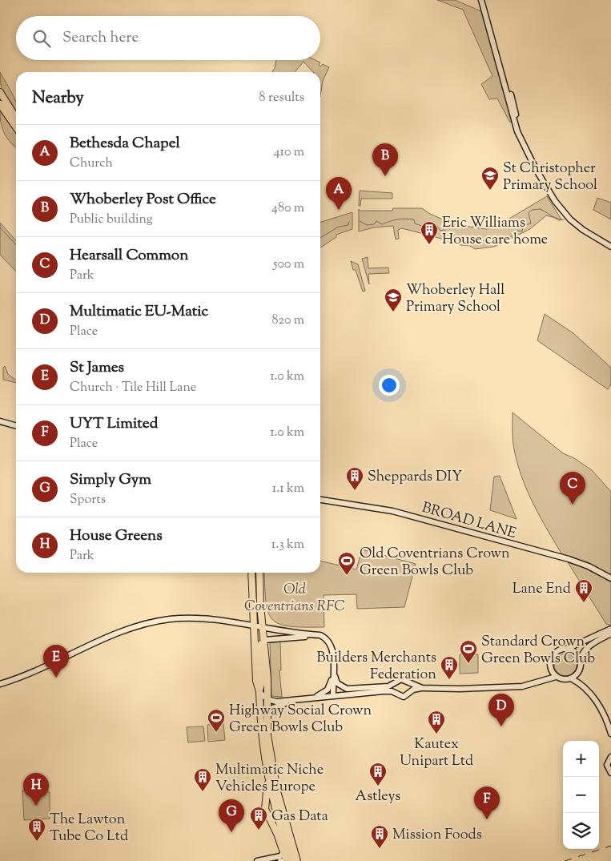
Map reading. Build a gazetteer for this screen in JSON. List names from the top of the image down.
{
  "streets": {
    "main road": ["BROAD LANE"]
  },
  "parks": ["Old Coventrians RFC"],
  "places": {
    "school or university": ["St Christopher Primary School", "Whoberley Hall Primary School"],
    "building": [
      "Eric Williams House care home",
      "Sheppards DIY",
      "Lane End",
      "Builders Merchants Federation",
      "Kautex Unipart Ltd",
      "Astleys",
      "Multimatic Niche Vehicles Europe",
      "Gas Data",
      "The Lawton Tube Co Ltd",
      "Mission Foods"
    ],
    "sports": ["Old Coventrians Crown Green Bowls Club", "Standard Crown Green Bowls Club", "Highway Social Crown Green Bowls Club"]
  },
  "page": {
    "search": "Search here",
    "heading": ["Nearby", "8 results"],
    "list": [
      {
        "mark": "A",
        "name": "Bethesda Chapel",
        "note": "Church",
        "value": "410 m"
      },
      {
        "mark": "B",
        "name": "Whoberley Post Office",
        "note": "Public building",
        "value": "480 m"
      },
      {
        "mark": "C",
        "name": "Hearsall Common",
        "note": "Park",
        "value": "500 m"
      },
      {
        "mark": "D",
        "name": "Multimatic EU-Matic",
        "note": "Place",
        "value": "820 m"
      },
      {
        "mark": "E",
        "name": "St James",
        "note": "Church · Tile Hill Lane",
        "value": "1.0 km"
      },
      {
        "mark": "F",
        "name": "UYT Limited",
        "note": "Place",
        "value": "1.0 km"
      },
      {
        "mark": "G",
        "name": "Simply Gym",
        "note": "Sports",
        "value": "1.1 km"
      },
      {
        "mark": "H",
        "name": "House Greens",
        "note": "Park",
        "value": "1.3 km"
      }
    ],
    "pins": [
      "B",
      "A",
      "C",
      "E",
      "D",
      "H",
      "F",
      "G"
    ],
    "map_buttons": ["+", "−"]
  }
}
